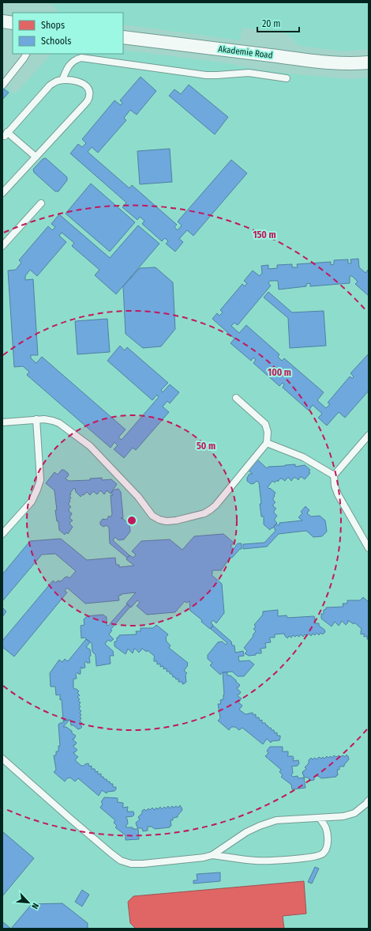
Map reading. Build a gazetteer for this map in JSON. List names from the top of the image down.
{
  "streets": {
    "street": ["Akademie Road"]
  },
  "legend": ["Shops", "Schools"],
  "scale_bar": "20 m",
  "north": "bottom right",
  "rings": ["150 m", "100 m", "50 m"]
}
